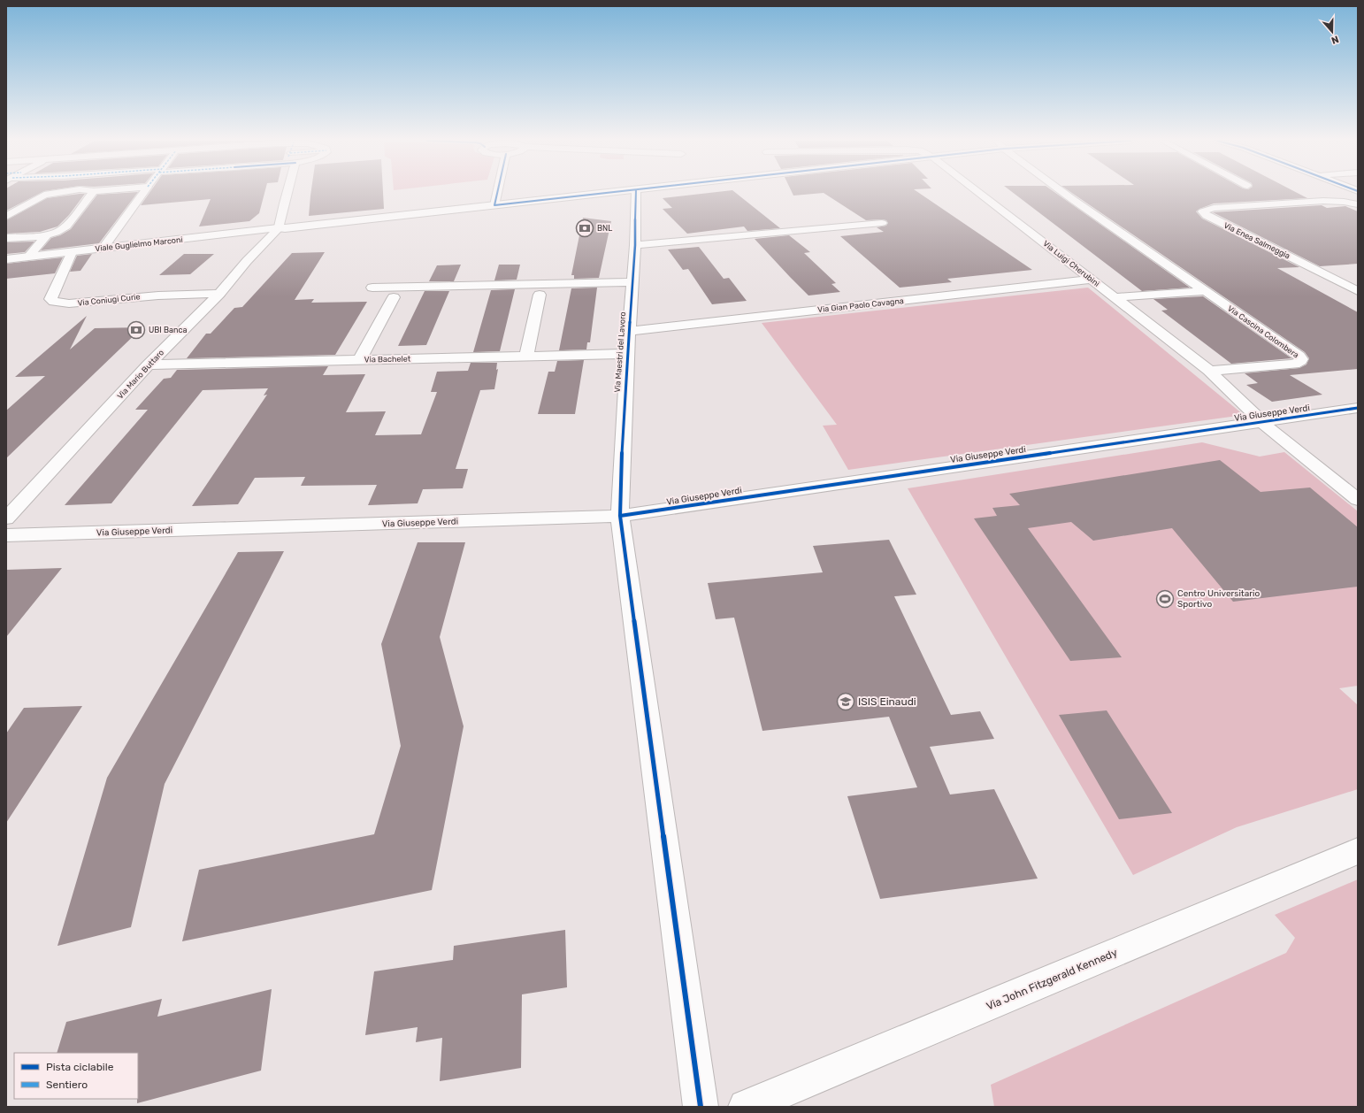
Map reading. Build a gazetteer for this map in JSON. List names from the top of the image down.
{
  "streets": {
    "street": [
      "Via Enea Salmeggia",
      "Viale Guglielmo Marconi",
      "Via Luigi Cherubini",
      "Via Coniugi Curie",
      "Via Gian Paolo Cavagna",
      "Via Cascina Colombera",
      "Via Maestri del Lavoro",
      "Via Bachelet",
      "Via Mario Buttaro",
      "Via Giuseppe Verdi",
      "Via John Fitzgerald Kennedy"
    ]
  },
  "crossings": [
    ["Viale Guglielmo Marconi", "Via Coniugi Curie"],
    ["Viale Guglielmo Marconi", "Via Mario Buttaro"],
    ["Via Luigi Cherubini", "Via Gian Paolo Cavagna"],
    ["Via Luigi Cherubini", "Via Cascina Colombera"],
    ["Via Coniugi Curie", "Via Mario Buttaro"],
    ["Via Gian Paolo Cavagna", "Via Maestri del Lavoro"],
    ["Via Maestri del Lavoro", "Via Bachelet"],
    ["Via Maestri del Lavoro", "Via Giuseppe Verdi"],
    ["Via Bachelet", "Via Mario Buttaro"]
  ],
  "places": {
    "bank": ["BNL", "UBI Banca"],
    "sports": ["Centro Universitario Sportivo"],
    "school or university": ["ISIS Einaudi"]
  },
  "legend": ["Pista ciclabile", "Sentiero"],
  "north": "bottom"
}
